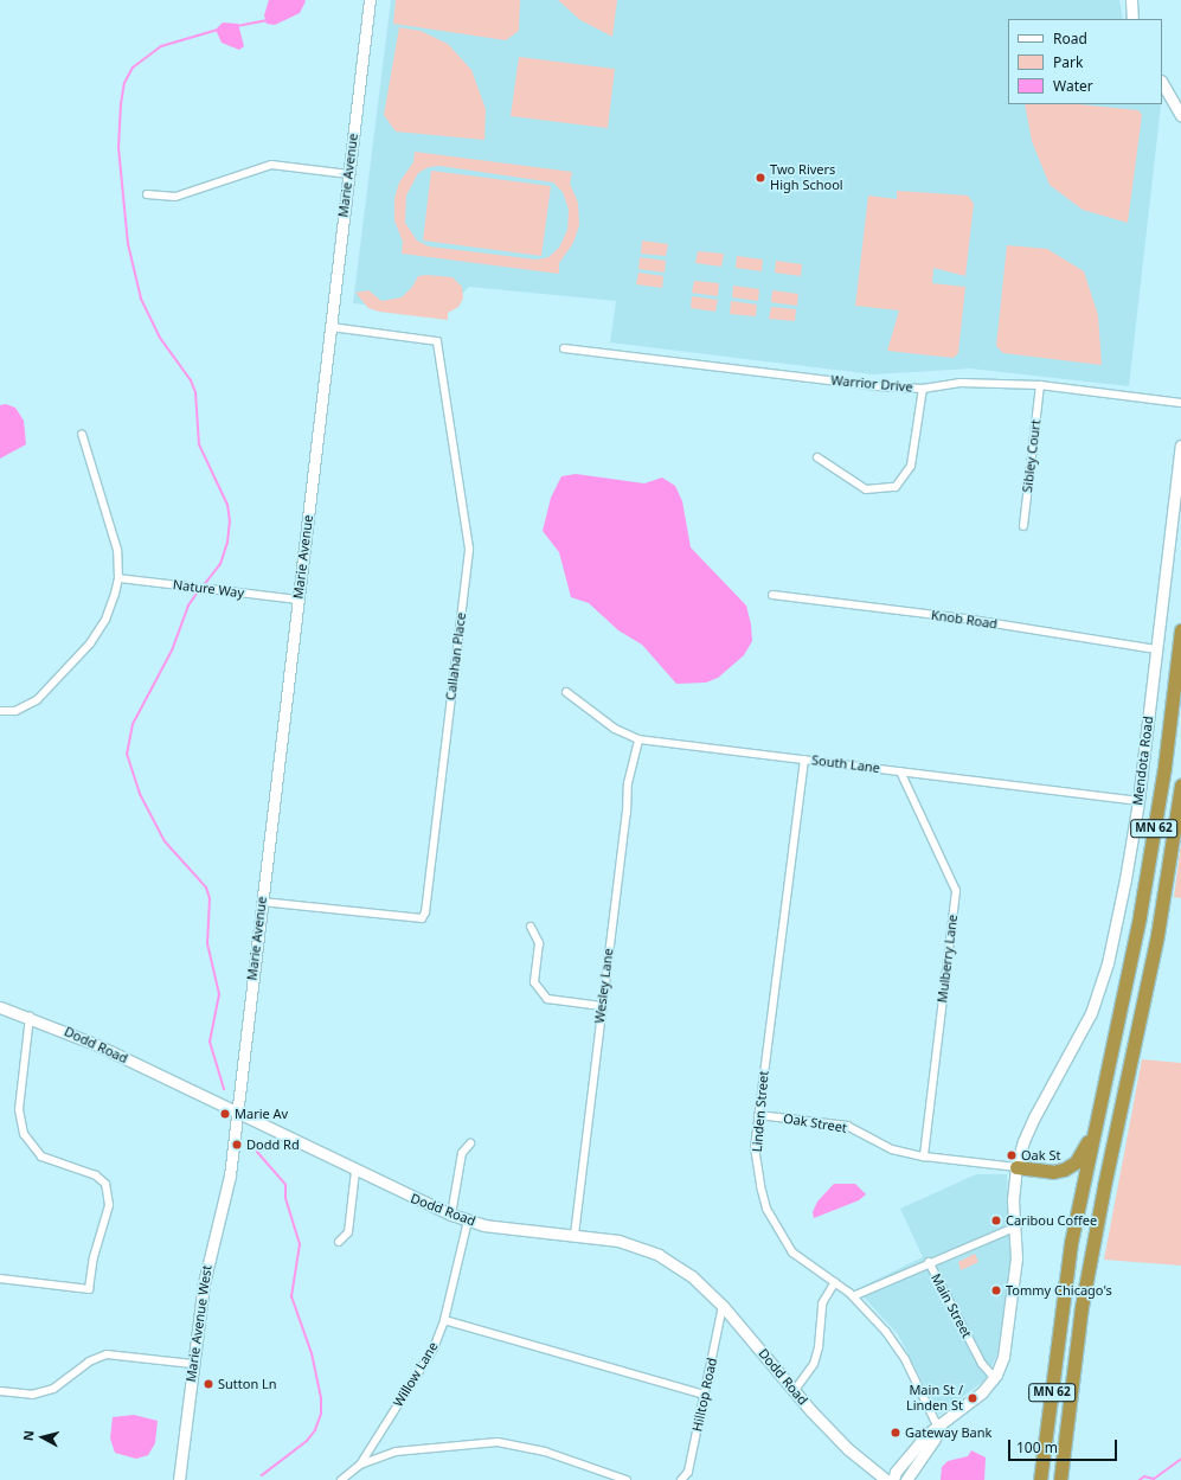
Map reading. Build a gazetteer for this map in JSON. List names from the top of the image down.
{
  "streets": {
    "highway": ["MN 62"],
    "street": [
      "Marie Avenue",
      "Warrior Drive",
      "Sibley Court",
      "Nature Way",
      "Knob Road",
      "Callahan Place",
      "Mendota Road",
      "South Lane",
      "Mulberry Lane",
      "Wesley Lane",
      "Dodd Road",
      "Linden Street",
      "Oak Street",
      "Main Street",
      "Marie Avenue West",
      "Willow Lane",
      "Hilltop Road"
    ]
  },
  "crossings": [
    ["Marie Avenue", "Nature Way"],
    ["Marie Avenue", "Callahan Place"],
    ["Marie Avenue", "Dodd Road"],
    ["Marie Avenue", "Marie Avenue West"],
    ["Warrior Drive", "Sibley Court"],
    ["Knob Road", "Mendota Road"],
    ["Mendota Road", "South Lane"],
    ["Mendota Road", "Linden Street"],
    ["Mendota Road", "Oak Street"],
    ["Mendota Road", "Main Street"],
    ["South Lane", "Mulberry Lane"],
    ["South Lane", "Wesley Lane"],
    ["South Lane", "Linden Street"],
    ["Mulberry Lane", "Oak Street"],
    ["Wesley Lane", "Dodd Road"],
    ["Dodd Road", "Marie Avenue West"],
    ["Dodd Road", "Willow Lane"],
    ["Dodd Road", "Hilltop Road"],
    ["Linden Street", "Oak Street"]
  ],
  "places": [
    "Two Rivers High School",
    "Marie Av",
    "Dodd Rd",
    "Oak St",
    "Caribou Coffee",
    "Tommy Chicago's",
    "Sutton Ln",
    "Main St / Linden St",
    "Gateway Bank"
  ],
  "legend": ["Road", "Park", "Water"],
  "scale_bar": "100 m",
  "north": "left"
}
